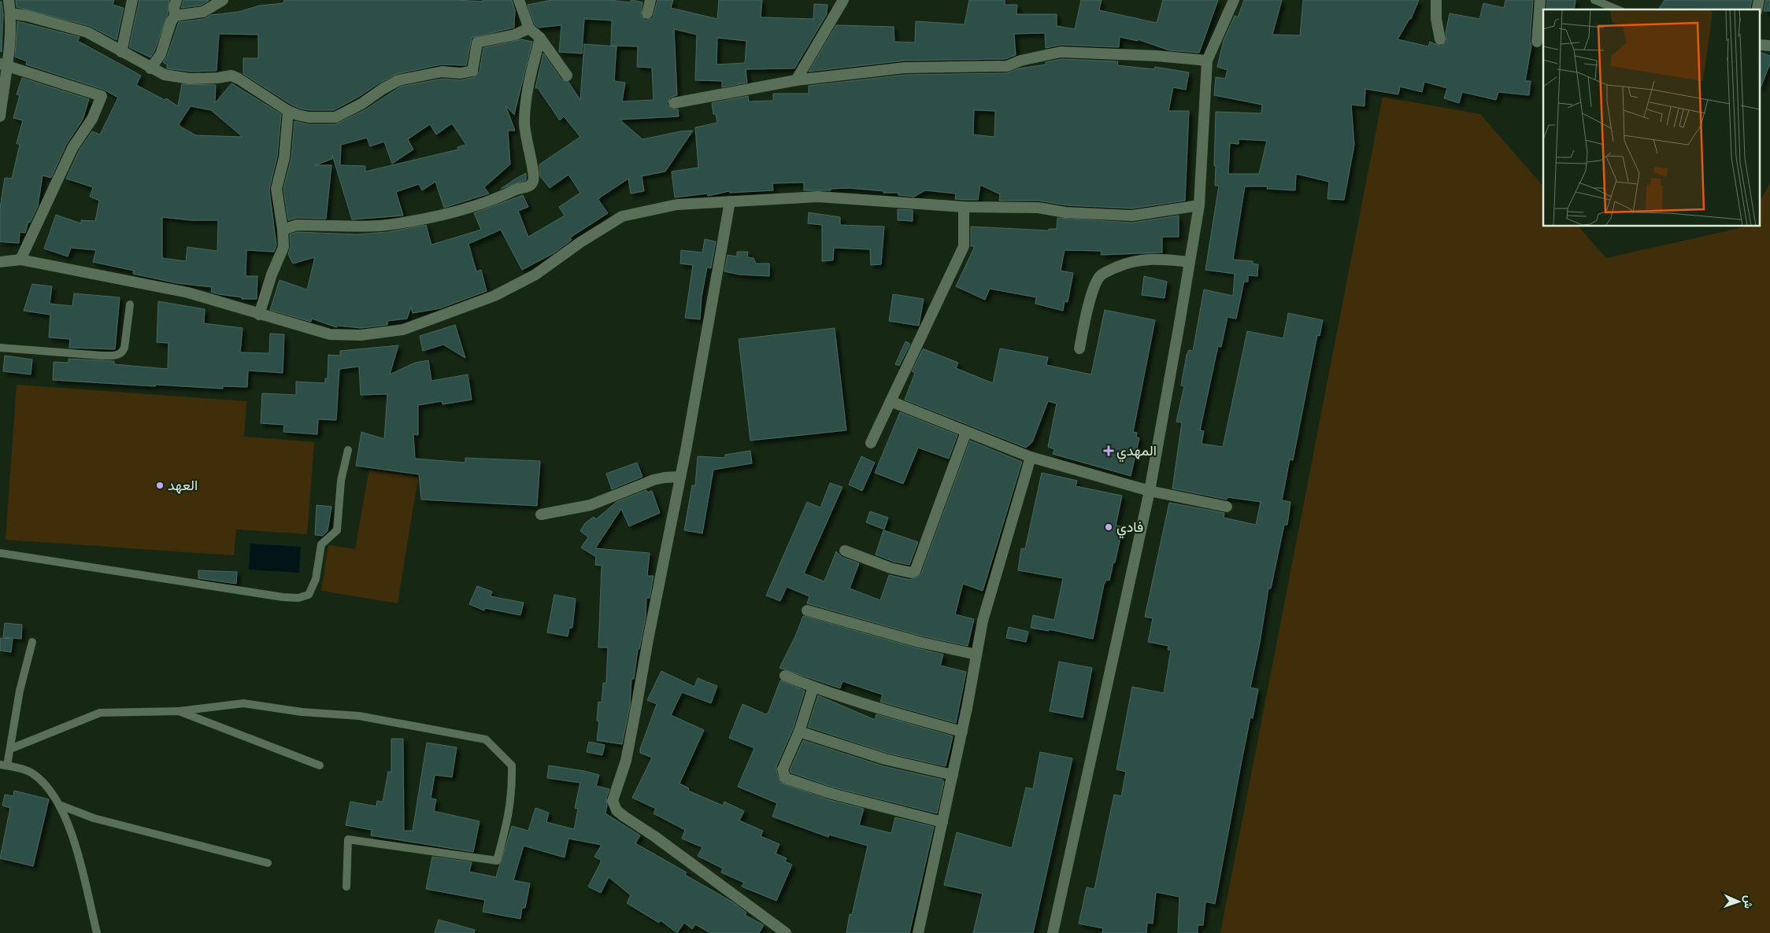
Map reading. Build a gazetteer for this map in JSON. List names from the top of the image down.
{
  "places": {
    "health": ["المهدي"],
    "other": ["العهد", "فادي"]
  },
  "north": "right"
}
